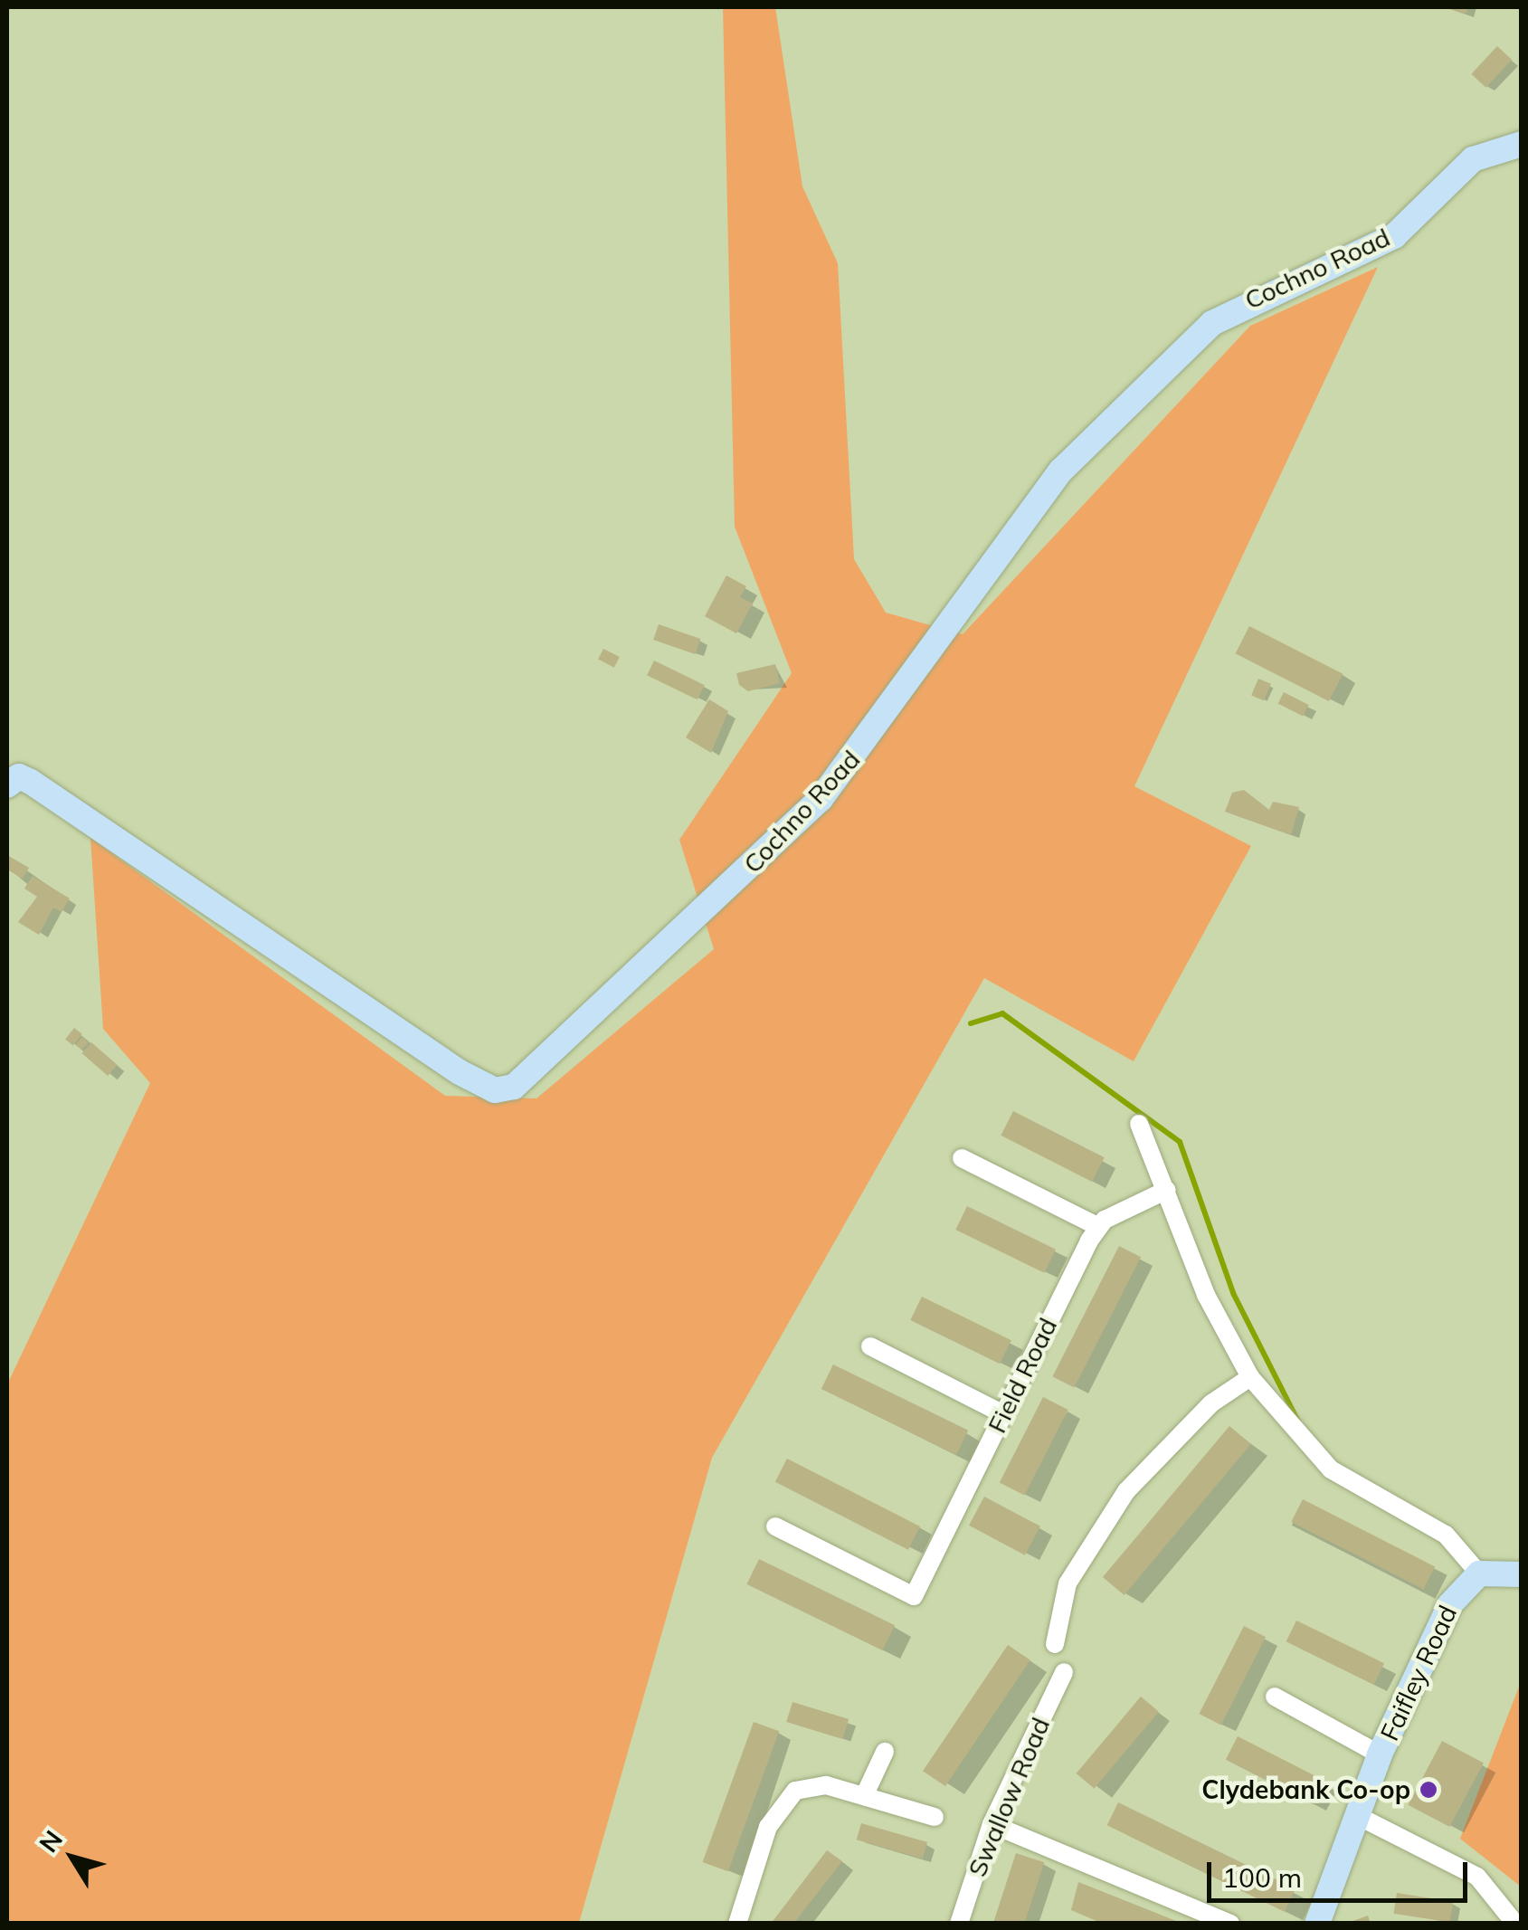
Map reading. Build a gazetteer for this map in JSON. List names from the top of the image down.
{
  "streets": {
    "street": [
      "Cochno Road",
      "Field Road",
      "Faifley Road",
      "Swallow Road"
    ]
  },
  "places": ["Clydebank Co-op"],
  "scale_bar": "100 m",
  "north": "top left"
}
